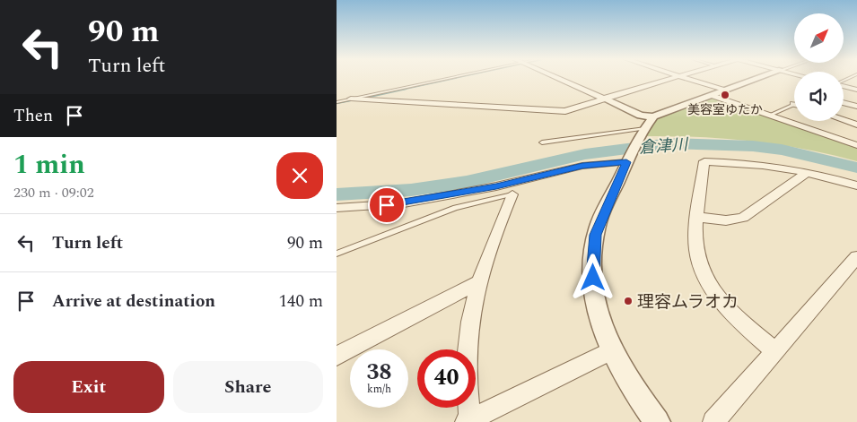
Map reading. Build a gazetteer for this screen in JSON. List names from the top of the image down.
{
  "water": ["倉津川"],
  "places": ["美容室ゆたか", "理容ムラオカ"],
  "north": "top right",
  "page": {
    "turn": ["90 m", "Turn left"],
    "then": "Then",
    "heading": ["1 min", "230 m · 09:02"],
    "list": [
      {
        "name": "Turn left",
        "value": "90 m"
      },
      {
        "name": "Arrive at destination",
        "value": "140 m"
      }
    ],
    "speed": "38 km/h",
    "limit": "40",
    "buttons": ["Exit", "Share"]
  }
}
